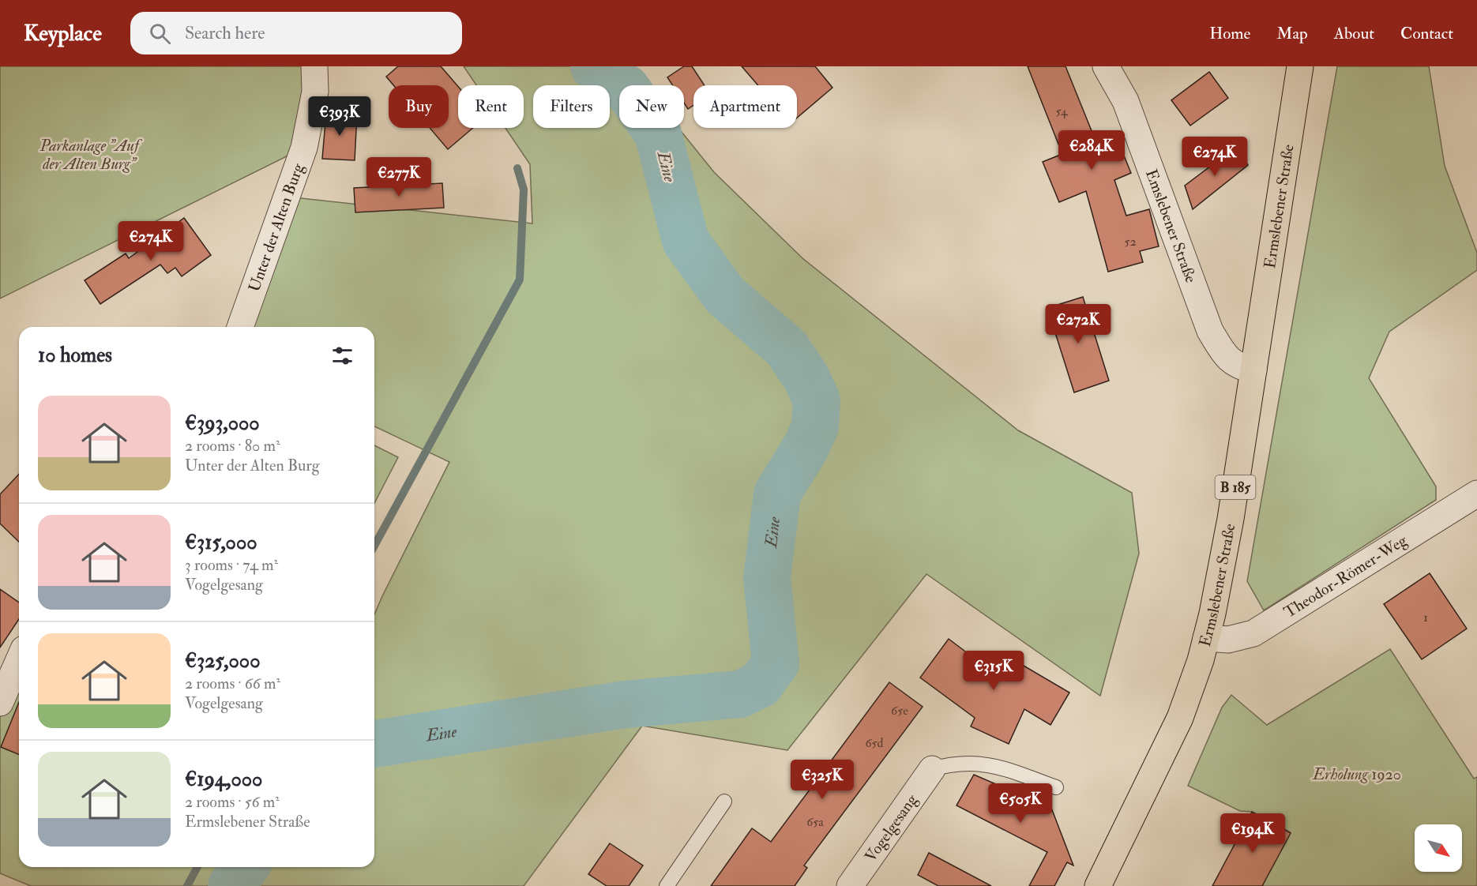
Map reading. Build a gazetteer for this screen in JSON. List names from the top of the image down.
{
  "streets": {
    "main road": ["Ermslebener Straße", "B 185"],
    "street": [
      "Emslebener Straße",
      "Unter der Alten Burg",
      "Theodor-Römer-Weg",
      "Vogelgesang"
    ]
  },
  "crossings": [
    ["Ermslebener Straße", "Emslebener Straße"],
    ["Ermslebener Straße", "Theodor-Römer-Weg"]
  ],
  "water": ["Eine"],
  "parks": ["Parkanlage \"Auf der Alten Burg\"", "Erholung 1920"],
  "house_numbers": [
    "54",
    "52",
    "1",
    "65e",
    "65d",
    "65a"
  ],
  "north": "bottom right",
  "page": {
    "header": "Keyplace",
    "search": "Search here",
    "nav": [
      "Home",
      "Map",
      "About",
      "Contact"
    ],
    "chip": [
      "Buy",
      "Rent",
      "Filters",
      "New",
      "Apartment"
    ],
    "price": [
      "€393K",
      "€284K",
      "€274K",
      "€277K",
      "€274K",
      "€272K",
      "€315K",
      "€325K",
      "€505K",
      "€194K"
    ],
    "heading": "10 homes",
    "list": [
      {
        "name": "€393,000",
        "note": "2 rooms · 80 m² · Unter der Alten Burg"
      },
      {
        "name": "€315,000",
        "note": "3 rooms · 74 m² · Vogelgesang"
      },
      {
        "name": "€325,000",
        "note": "2 rooms · 66 m² · Vogelgesang"
      },
      {
        "name": "€194,000",
        "note": "2 rooms · 56 m² · Ermslebener Straße"
      }
    ]
  }
}
